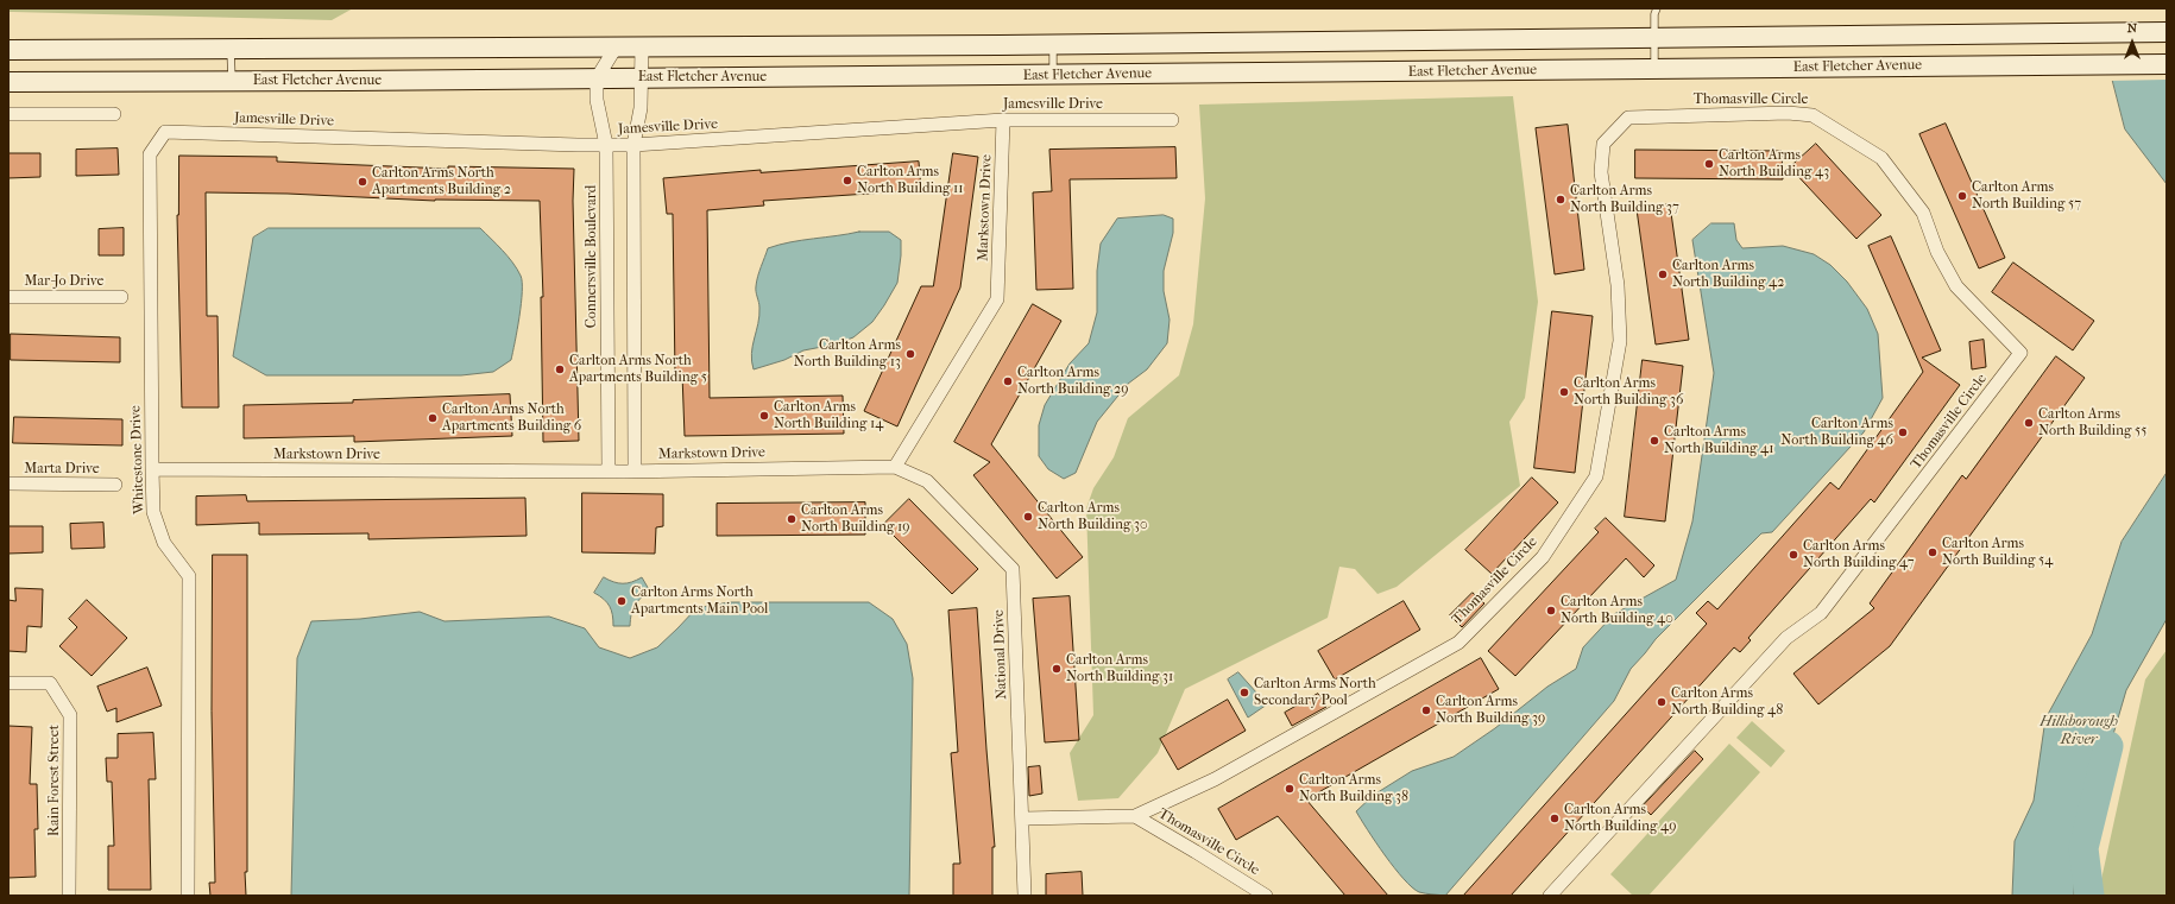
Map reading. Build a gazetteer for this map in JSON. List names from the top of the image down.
{
  "streets": {
    "main road": ["East Fletcher Avenue"],
    "street": [
      "Thomasville Circle",
      "Jamesville Drive",
      "Markstown Drive",
      "Connersville Boulevard",
      "Mar-Jo Drive",
      "Whitestone Drive",
      "Marta Drive",
      "National Drive",
      "Rain Forest Street"
    ]
  },
  "crossings": [
    ["East Fletcher Avenue", "Connersville Boulevard"],
    ["Thomasville Circle", "National Drive"],
    ["Jamesville Drive", "Markstown Drive"],
    ["Jamesville Drive", "Connersville Boulevard"],
    ["Jamesville Drive", "Whitestone Drive"],
    ["Markstown Drive", "Connersville Boulevard"],
    ["Markstown Drive", "Whitestone Drive"],
    ["Markstown Drive", "National Drive"]
  ],
  "water": ["Hillsborough River"],
  "places": [
    "Carlton Arms North Building 43",
    "Carlton Arms North Building 11",
    "Carlton Arms North Apartments Building 2",
    "Carlton Arms North Building 57",
    "Carlton Arms North Building 37",
    "Carlton Arms North Building 42",
    "Carlton Arms North Building 13",
    "Carlton Arms North Apartments Building 5",
    "Carlton Arms North Building 29",
    "Carlton Arms North Building 36",
    "Carlton Arms North Building 14",
    "Carlton Arms North Apartments Building 6",
    "Carlton Arms North Building 55",
    "Carlton Arms North Building 46",
    "Carlton Arms North Building 41",
    "Carlton Arms North Building 30",
    "Carlton Arms North Building 19",
    "Carlton Arms North Building 54",
    "Carlton Arms North Building 47",
    "Carlton Arms North Apartments Main Pool",
    "Carlton Arms North Building 40",
    "Carlton Arms North Building 31",
    "Carlton Arms North Secondary Pool",
    "Carlton Arms North Building 48",
    "Carlton Arms North Building 39",
    "Carlton Arms North Building 38",
    "Carlton Arms North Building 49"
  ],
  "north": "top"
}
